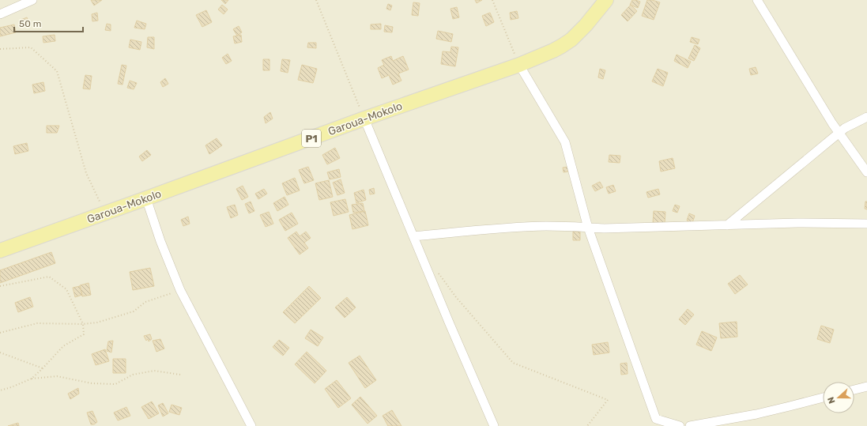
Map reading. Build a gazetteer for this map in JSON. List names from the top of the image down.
{
  "streets": {
    "main road": ["Garoua-Mokolo", "P1"]
  },
  "scale_bar": "50 m",
  "north": "left"
}
